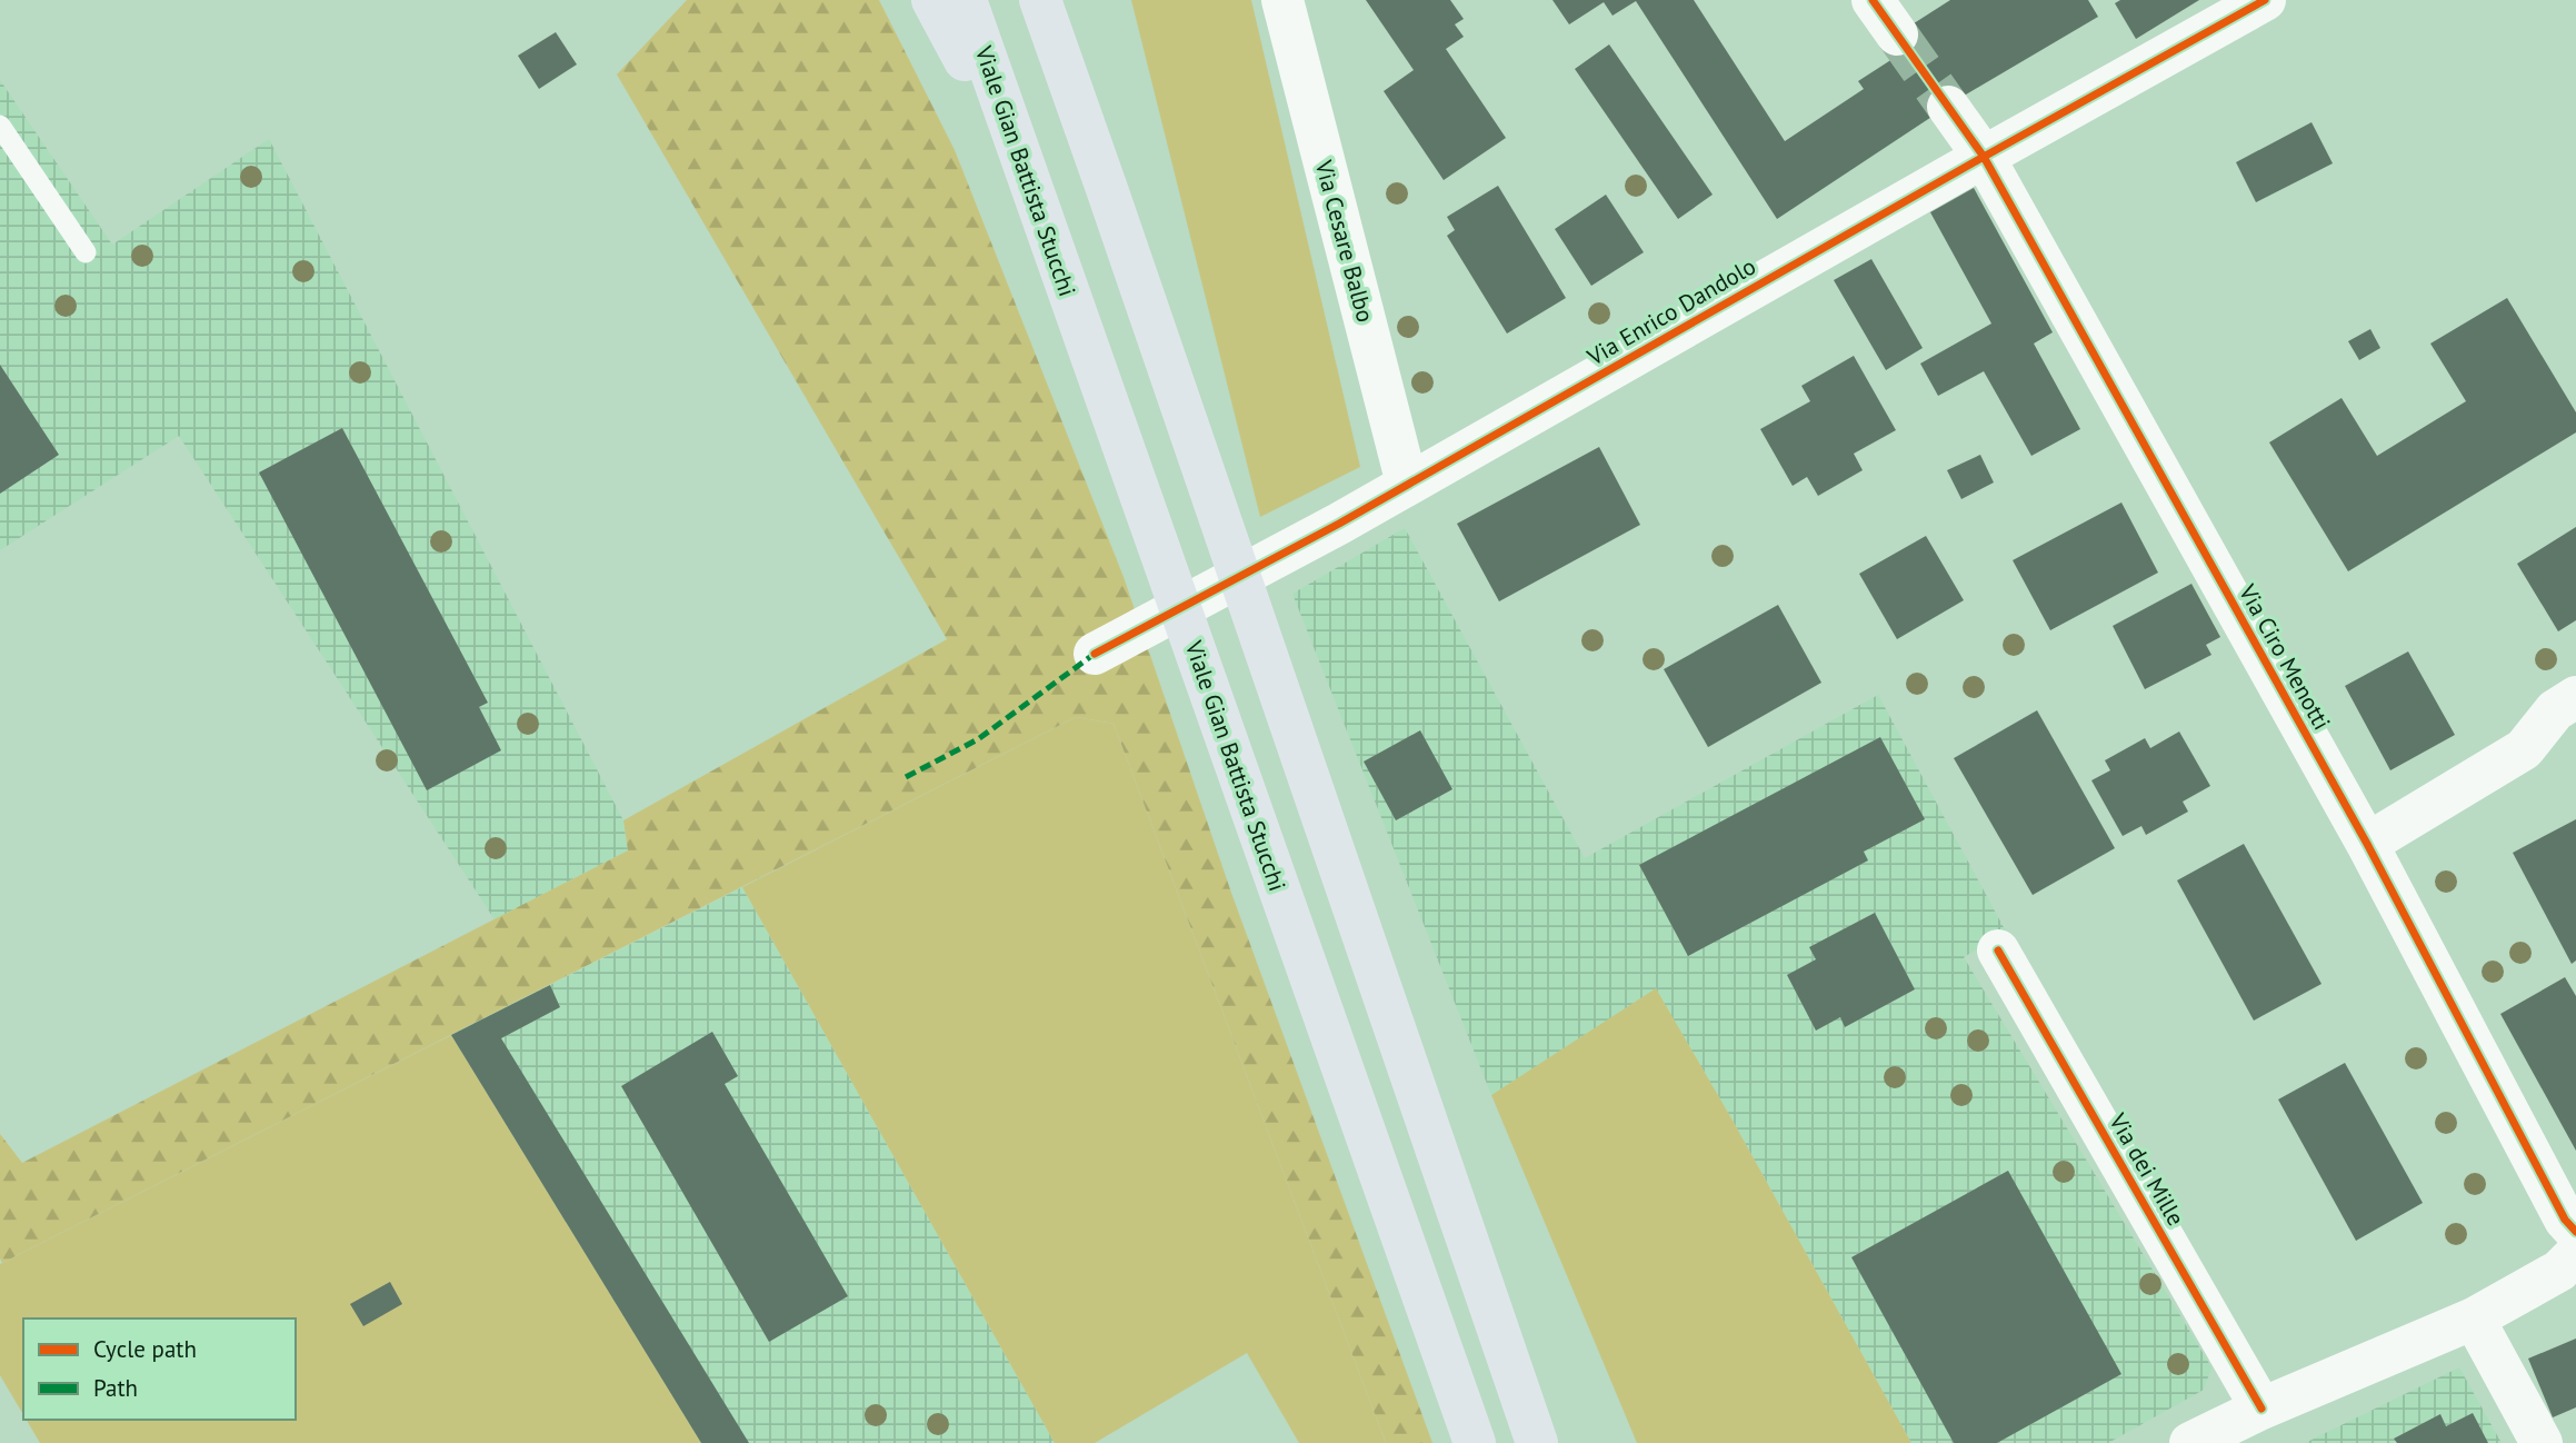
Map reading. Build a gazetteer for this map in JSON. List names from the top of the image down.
{
  "streets": {
    "highway": ["Viale Gian Battista Stucchi"],
    "street": [
      "Via Cesare Balbo",
      "Via Enrico Dandolo",
      "Via Ciro Menotti",
      "Via dei Mille"
    ]
  },
  "crossings": [
    ["Via Cesare Balbo", "Via Enrico Dandolo"],
    ["Via Enrico Dandolo", "Via Ciro Menotti"]
  ],
  "legend": ["Cycle path", "Path"]
}
